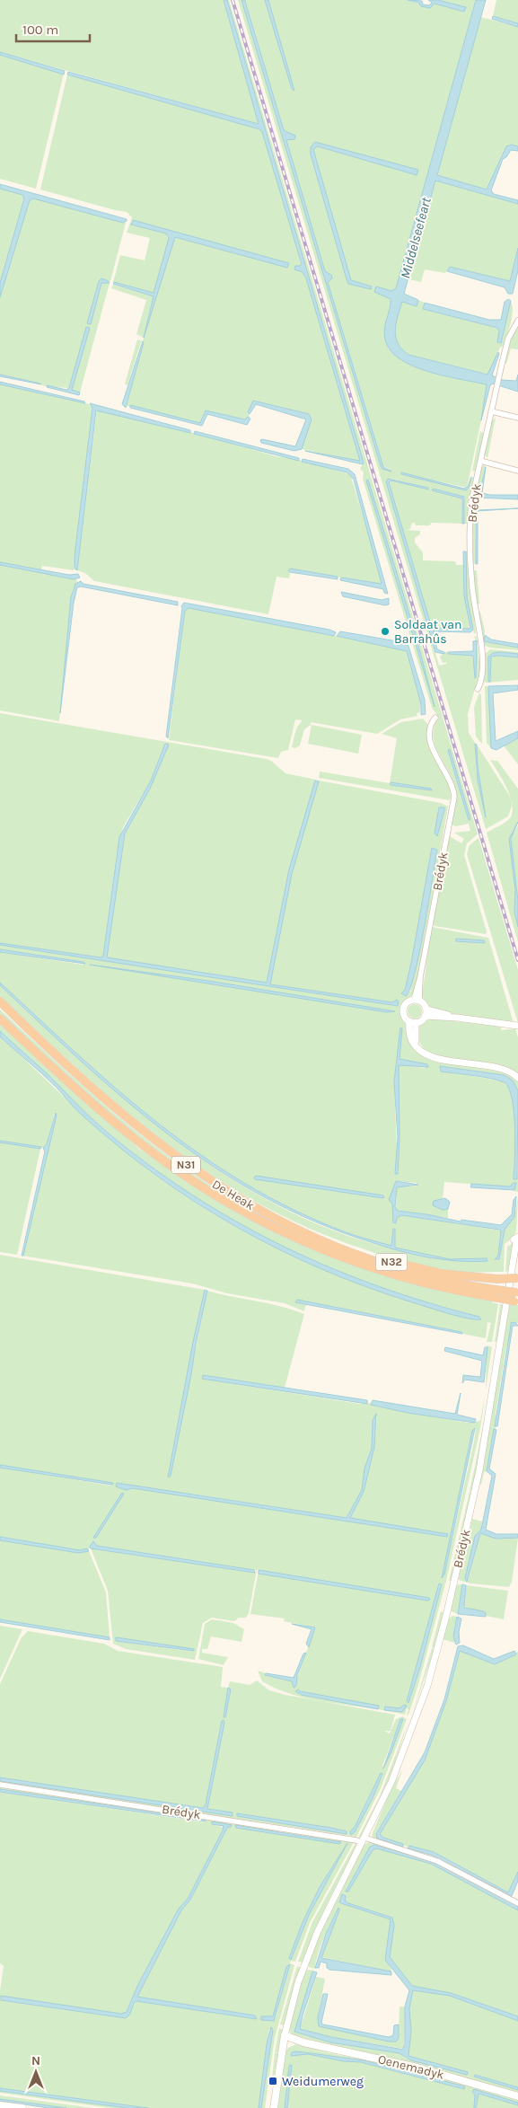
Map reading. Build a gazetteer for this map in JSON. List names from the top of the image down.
{
  "streets": {
    "highway": ["N31", "De Heak", "N32"],
    "main road": ["Brédyk", "Oenemadyk"]
  },
  "crossings": [
    ["Brédyk", "Oenemadyk"],
    ["De Heak", "N32"]
  ],
  "water": ["Middelseefeart"],
  "places": {
    "other": ["Soldaat van Barrahûs"],
    "transit": ["Weidumerweg"]
  },
  "scale_bar": "100 m",
  "north": "top"
}
